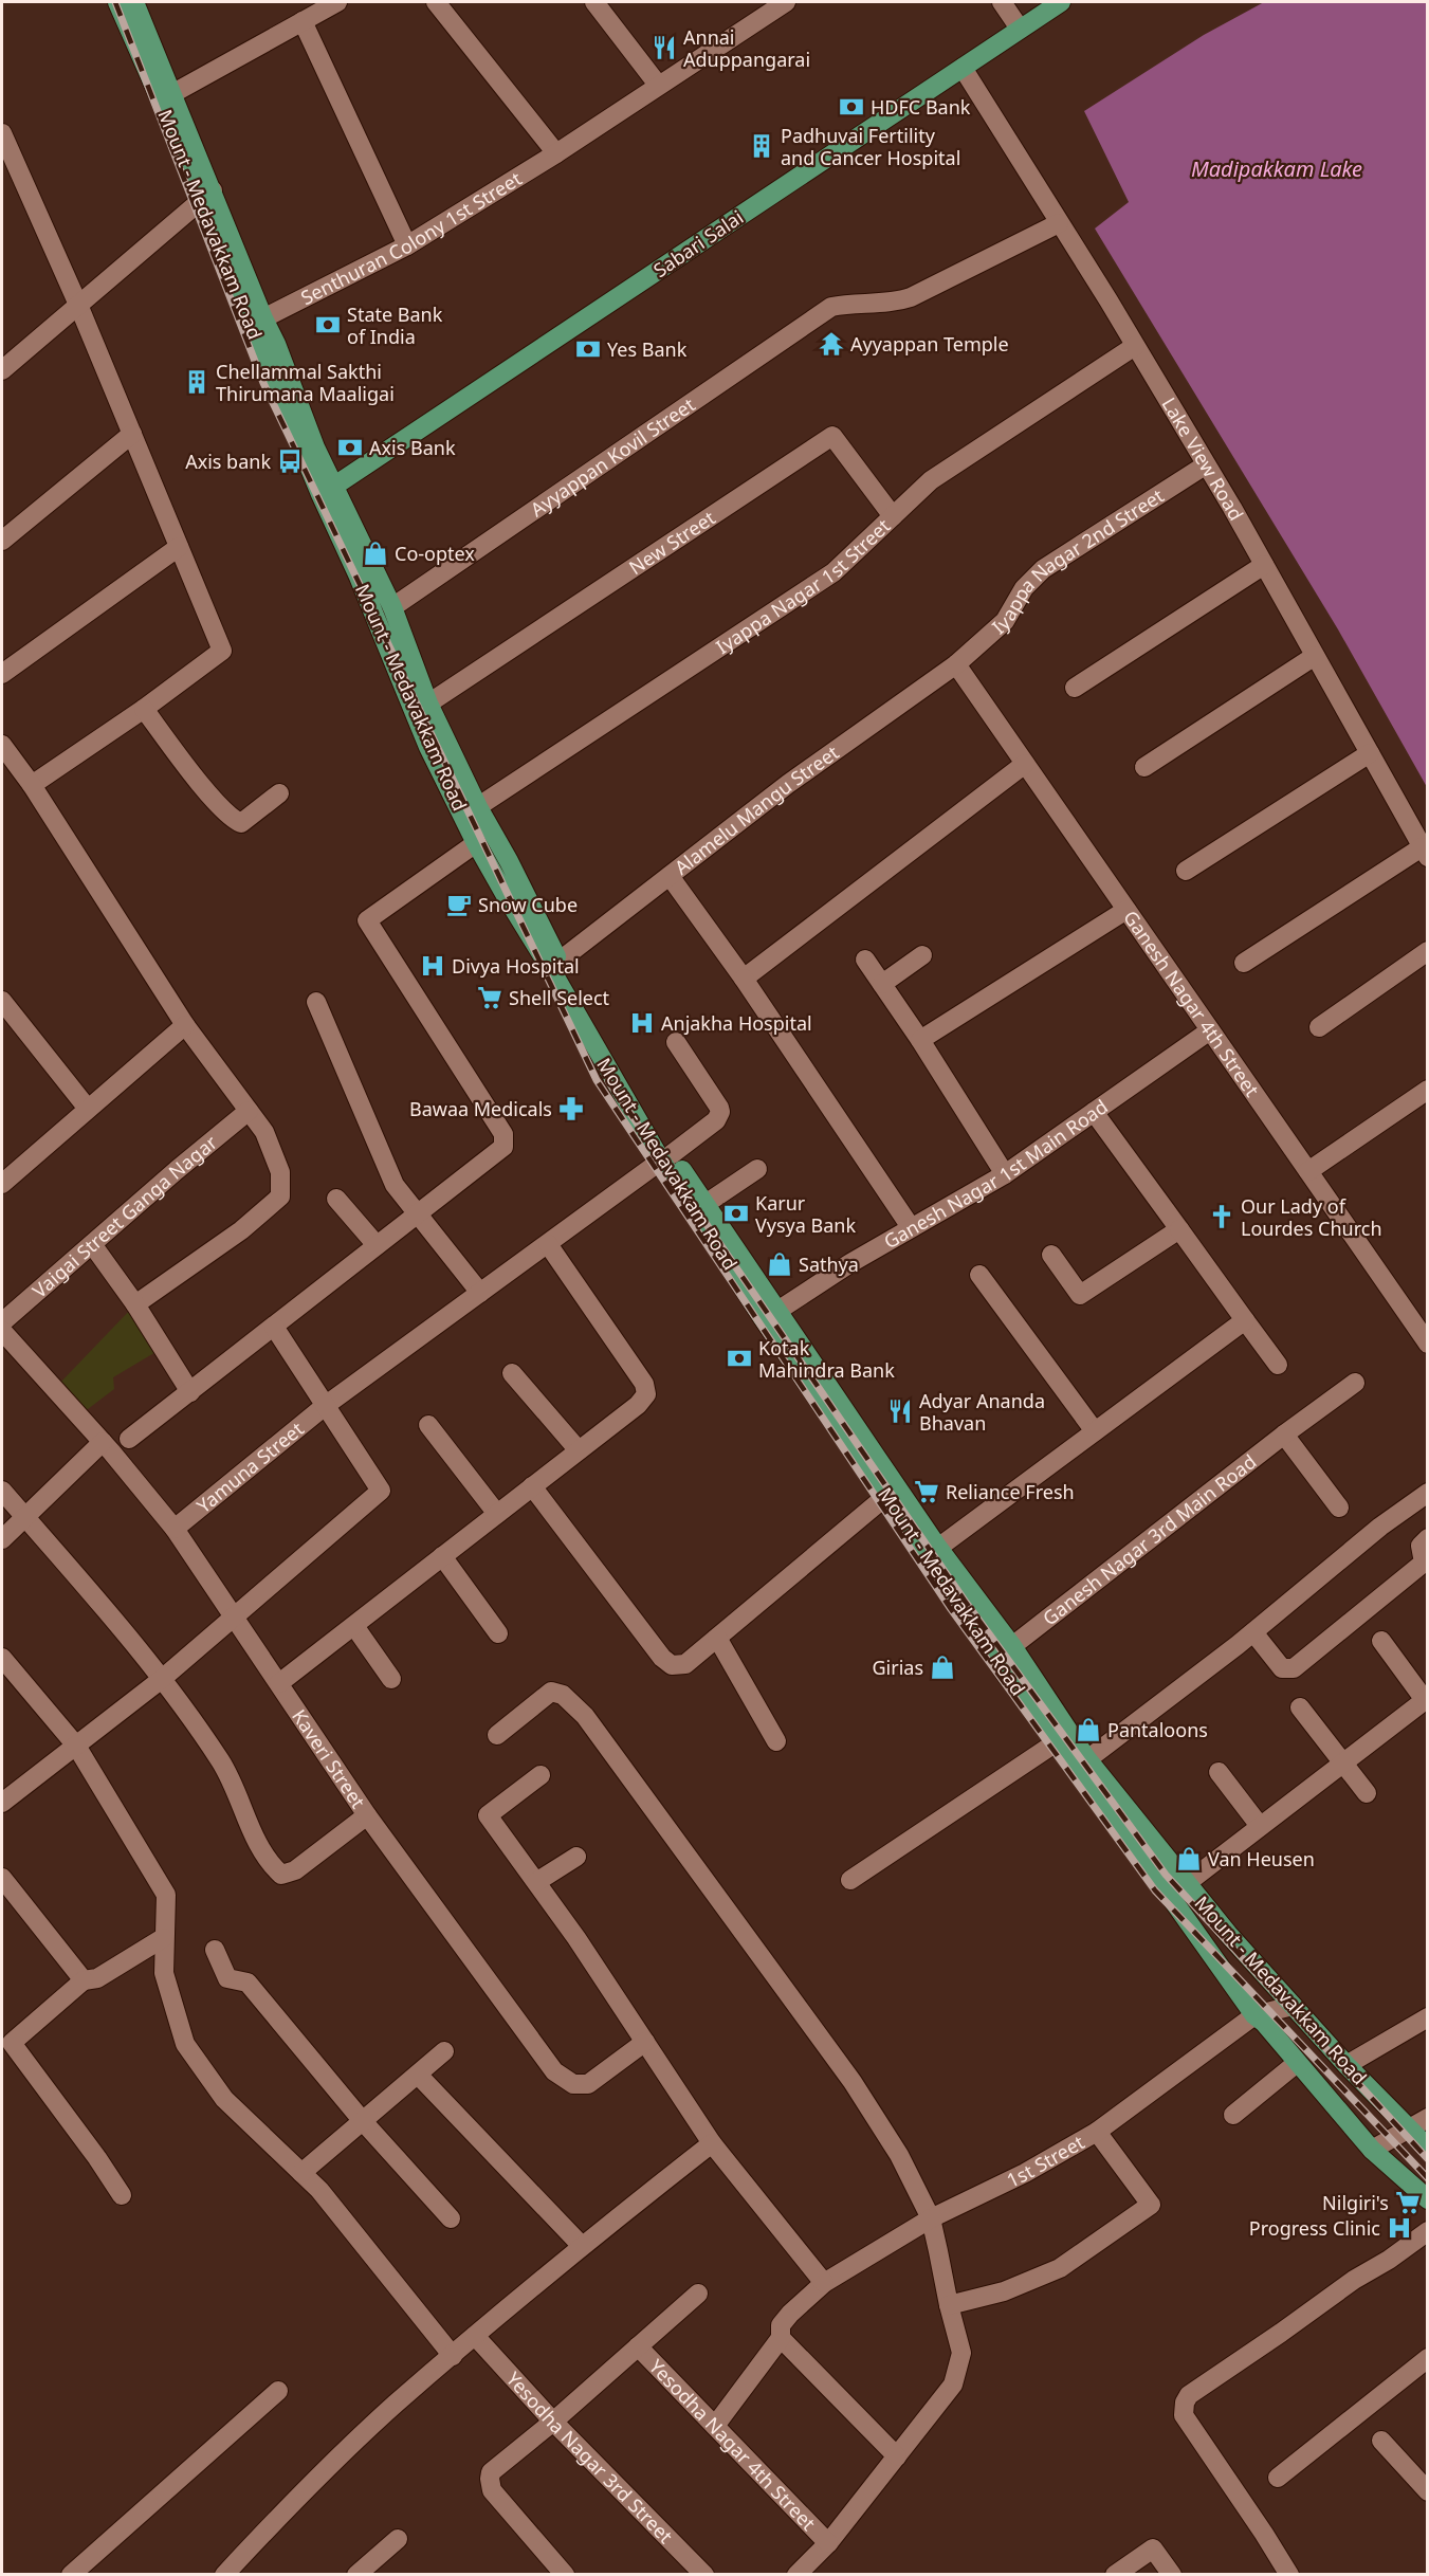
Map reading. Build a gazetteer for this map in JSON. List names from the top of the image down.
{
  "streets": {
    "main road": ["Mount - Medavakkam Road", "Sabari Salai"],
    "street": [
      "Senthuran Colony 1st Street",
      "Ayyappan Kovil Street",
      "Lake View Road",
      "New Street",
      "Iyappa Nagar 2nd Street",
      "Iyappa Nagar 1st Street",
      "Alamelu Mangu Street",
      "Ganesh Nagar 4th Street",
      "Ganesh Nagar 1st Main Road",
      "Vaigai Street Ganga Nagar",
      "Yamuna Street",
      "Ganesh Nagar 3rd Main Road",
      "Kaveri Street",
      "1st Street",
      "Yesodha Nagar 4th Street",
      "Yesodha Nagar 3rd Street"
    ]
  },
  "crossings": [
    ["Mount - Medavakkam Road", "Senthuran Colony 1st Street"],
    ["Mount - Medavakkam Road", "Sabari Salai"],
    ["Mount - Medavakkam Road", "Ayyappan Kovil Street"],
    ["Mount - Medavakkam Road", "New Street"],
    ["Mount - Medavakkam Road", "Iyappa Nagar 1st Street"],
    ["Mount - Medavakkam Road", "Alamelu Mangu Street"],
    ["Mount - Medavakkam Road", "Ganesh Nagar 1st Main Road"],
    ["Mount - Medavakkam Road", "Yamuna Street"],
    ["Mount - Medavakkam Road", "Ganesh Nagar 3rd Main Road"],
    ["Mount - Medavakkam Road", "1st Street"],
    ["Sabari Salai", "Lake View Road"],
    ["Ayyappan Kovil Street", "Lake View Road"],
    ["Lake View Road", "Iyappa Nagar 2nd Street"],
    ["Lake View Road", "Iyappa Nagar 1st Street"],
    ["New Street", "Iyappa Nagar 1st Street"],
    ["Iyappa Nagar 2nd Street", "Alamelu Mangu Street"],
    ["Iyappa Nagar 2nd Street", "Ganesh Nagar 4th Street"],
    ["Alamelu Mangu Street", "Ganesh Nagar 4th Street"],
    ["Ganesh Nagar 4th Street", "Ganesh Nagar 1st Main Road"],
    ["Yamuna Street", "Kaveri Street"],
    ["1st Street", "Yesodha Nagar 4th Street"]
  ],
  "water": ["Madipakkam Lake"],
  "places": {
    "restaurant": ["Annai Aduppangarai", "Adyar Ananda Bhavan"],
    "bank": [
      "HDFC Bank",
      "State Bank of India",
      "Yes Bank",
      "Axis Bank",
      "Karur Vysya Bank",
      "Kotak Mahindra Bank"
    ],
    "building": ["Padhuvai Fertility and Cancer Hospital", "Chellammal Sakthi Thirumana Maaligai"],
    "temple": ["Ayyappan Temple"],
    "bus stop": ["Axis bank"],
    "shop": [
      "Co-optex",
      "Sathya",
      "Girias",
      "Pantaloons",
      "Van Heusen"
    ],
    "cafe": ["Snow Cube"],
    "hospital": ["Divya Hospital", "Anjakha Hospital", "Progress Clinic"],
    "supermarket": ["Shell Select", "Reliance Fresh", "Nilgiri's"],
    "pharmacy": ["Bawaa Medicals"],
    "church": ["Our Lady of Lourdes Church"]
  }
}
